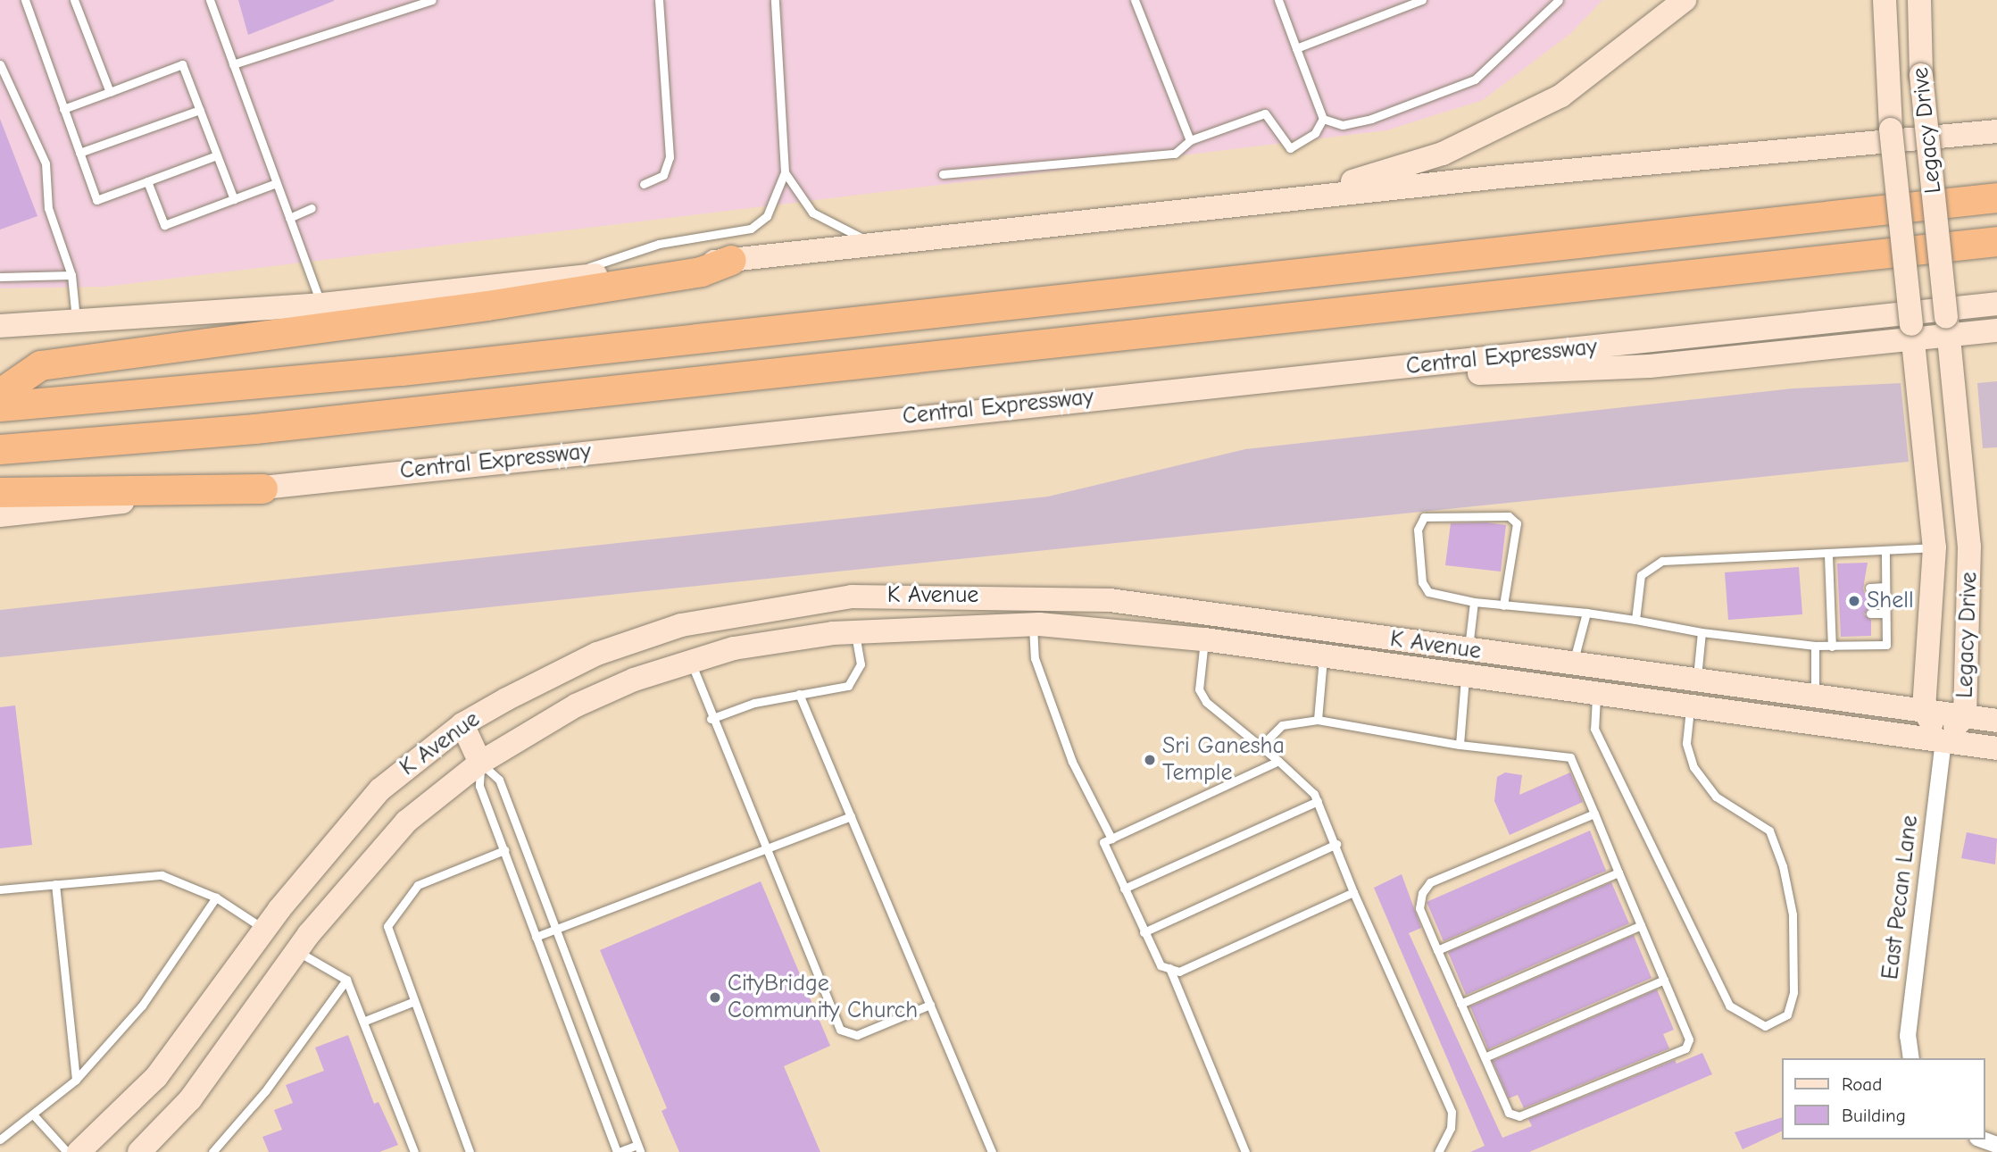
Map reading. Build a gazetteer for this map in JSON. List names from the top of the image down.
{
  "streets": {
    "main road": ["Legacy Drive", "Central Expressway", "K Avenue"],
    "street": ["East Pecan Lane"]
  },
  "crossings": [
    ["Legacy Drive", "K Avenue"],
    ["Legacy Drive", "East Pecan Lane"],
    ["K Avenue", "East Pecan Lane"]
  ],
  "places": ["Shell", "Sri Ganesha Temple", "CityBridge Community Church"],
  "legend": ["Road", "Building"]
}
